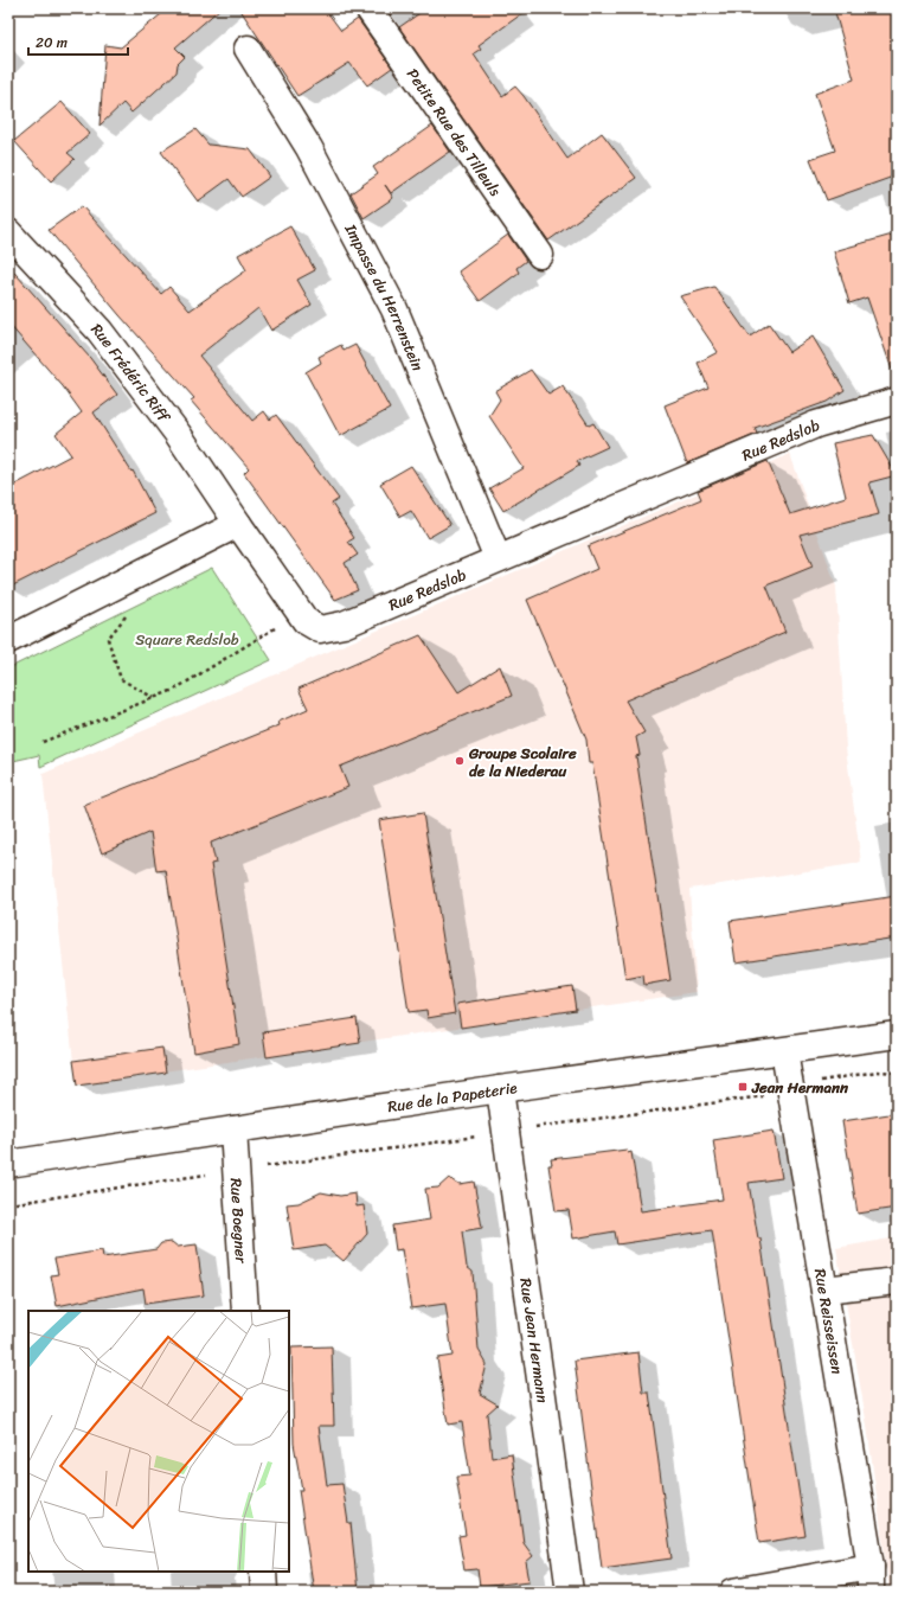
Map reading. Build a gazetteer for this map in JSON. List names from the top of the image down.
{
  "streets": {
    "street": [
      "Petite Rue des Tilleuls",
      "Impasse du Herrenstein",
      "Rue Frédéric Riff",
      "Rue Redslob",
      "Rue de la Papeterie",
      "Rue Boegner",
      "Rue Reisseissen",
      "Rue Jean Hermann"
    ]
  },
  "crossings": [
    ["Impasse du Herrenstein", "Rue Redslob"],
    ["Rue Frédéric Riff", "Rue Redslob"],
    ["Rue de la Papeterie", "Rue Boegner"],
    ["Rue de la Papeterie", "Rue Reisseissen"],
    ["Rue de la Papeterie", "Rue Jean Hermann"]
  ],
  "parks": ["Square Redslob"],
  "places": {
    "other": ["Groupe Scolaire de la Niederau"],
    "transit": ["Jean Hermann"]
  },
  "scale_bar": "20 m"
}
